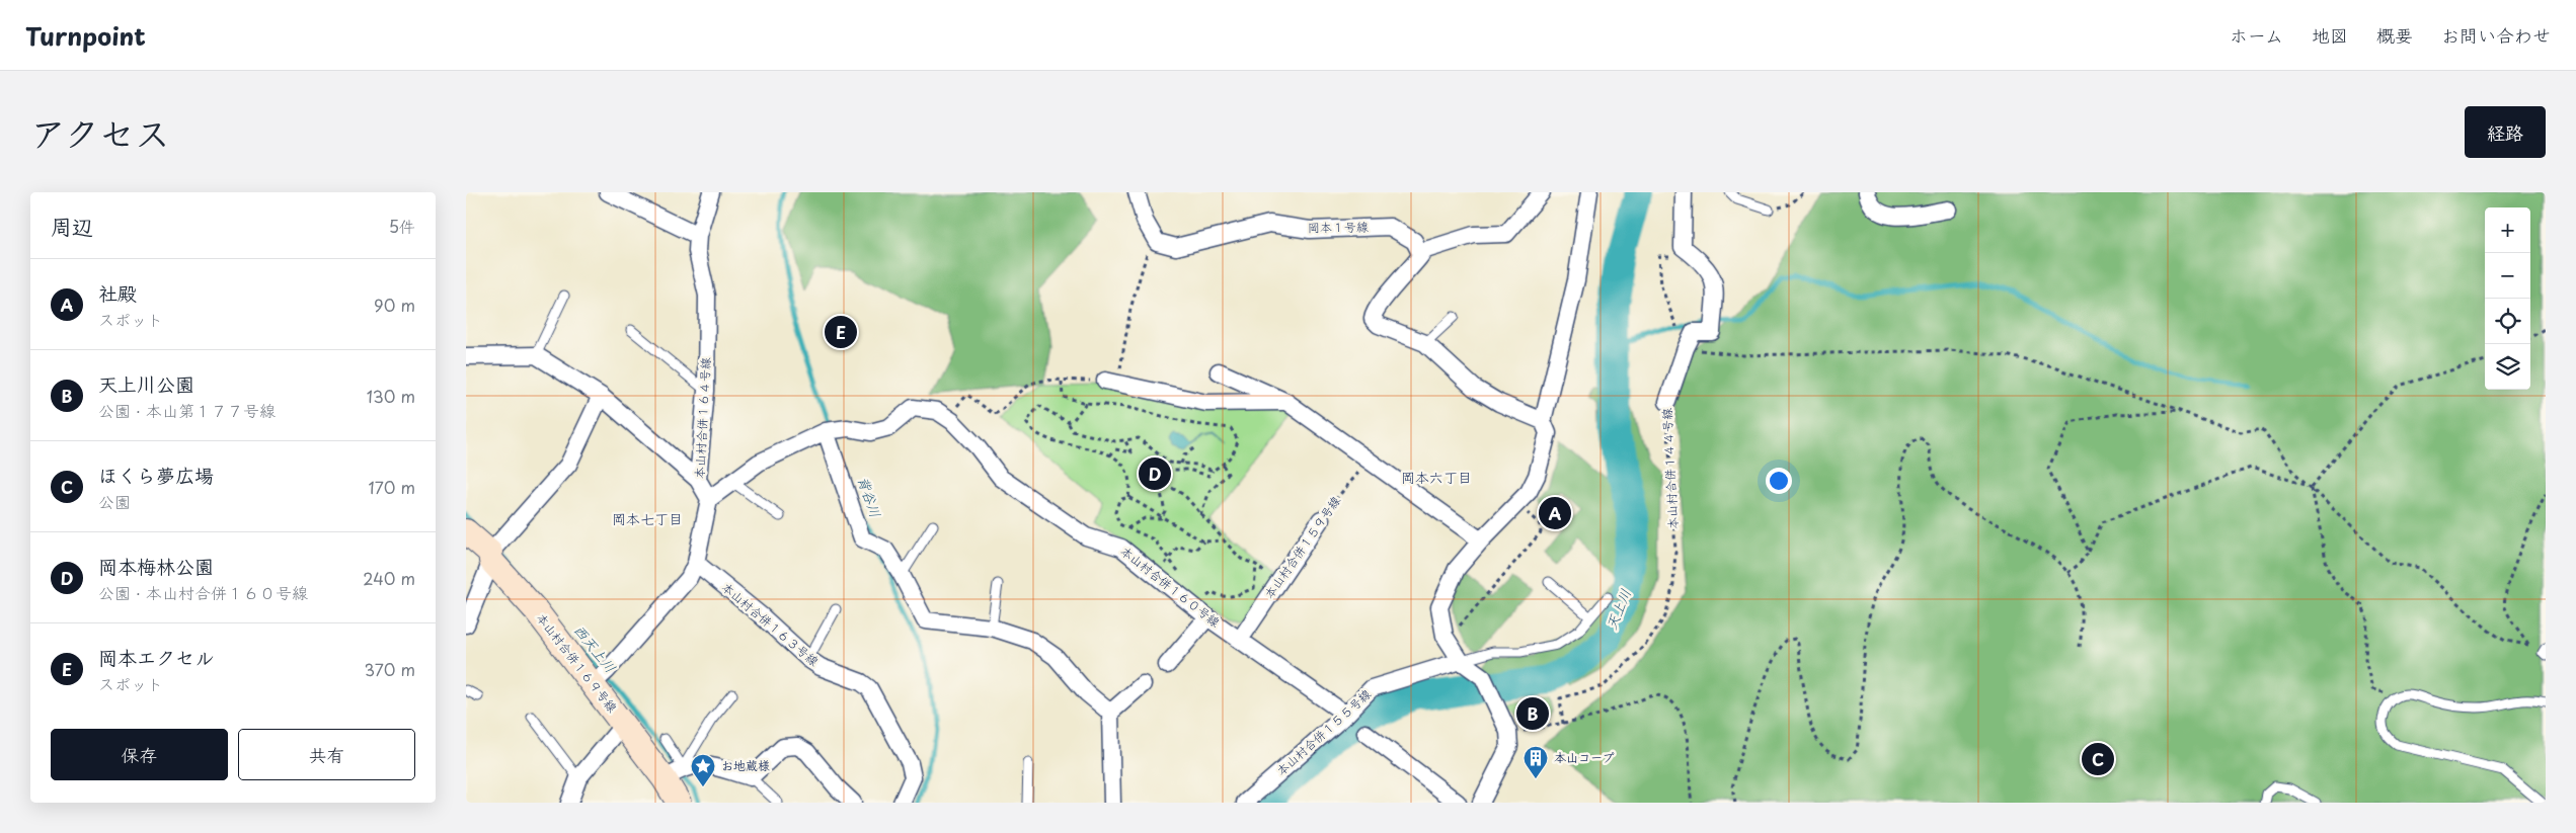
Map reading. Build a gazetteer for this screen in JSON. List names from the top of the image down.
{
  "streets": {
    "street": [
      "岡本１号線",
      "本山村合併１６４号線",
      "本山村合併１４４号線",
      "本山村合併１５９号線",
      "本山村合併１６０号線",
      "本山村合併１６３号線",
      "本山村合併１６９号線",
      "本山村合併１５５号線"
    ]
  },
  "crossings": [
    ["本山村合併１５９号線", "本山村合併１６０号線"],
    ["本山村合併１６０号線", "本山村合併１５５号線"]
  ],
  "districts": ["岡本六丁目", "岡本七丁目"],
  "water": ["背谷川", "天上川", "西天上川"],
  "places": {
    "building": ["本山コープ"],
    "place": ["お地蔵様"]
  },
  "page": {
    "header": "Turnpoint",
    "nav": [
      "ホーム",
      "地図",
      "概要",
      "お問い合わせ"
    ],
    "title": "アクセス",
    "buttons": [
      "経路",
      ["保存", "共有"]
    ],
    "heading": ["周辺", "5件"],
    "map_buttons": ["+", "−"],
    "list": [
      {
        "mark": "A",
        "name": "社殿",
        "note": "スポット",
        "value": "90 m"
      },
      {
        "mark": "B",
        "name": "天上川公園",
        "note": "公園 · 本山第１７７号線",
        "value": "130 m"
      },
      {
        "mark": "C",
        "name": "ほくら夢広場",
        "note": "公園",
        "value": "170 m"
      },
      {
        "mark": "D",
        "name": "岡本梅林公園",
        "note": "公園 · 本山村合併１６０号線",
        "value": "240 m"
      },
      {
        "mark": "E",
        "name": "岡本エクセル",
        "note": "スポット",
        "value": "370 m"
      }
    ],
    "pins": [
      "E",
      "D",
      "A",
      "B",
      "C"
    ]
  }
}
